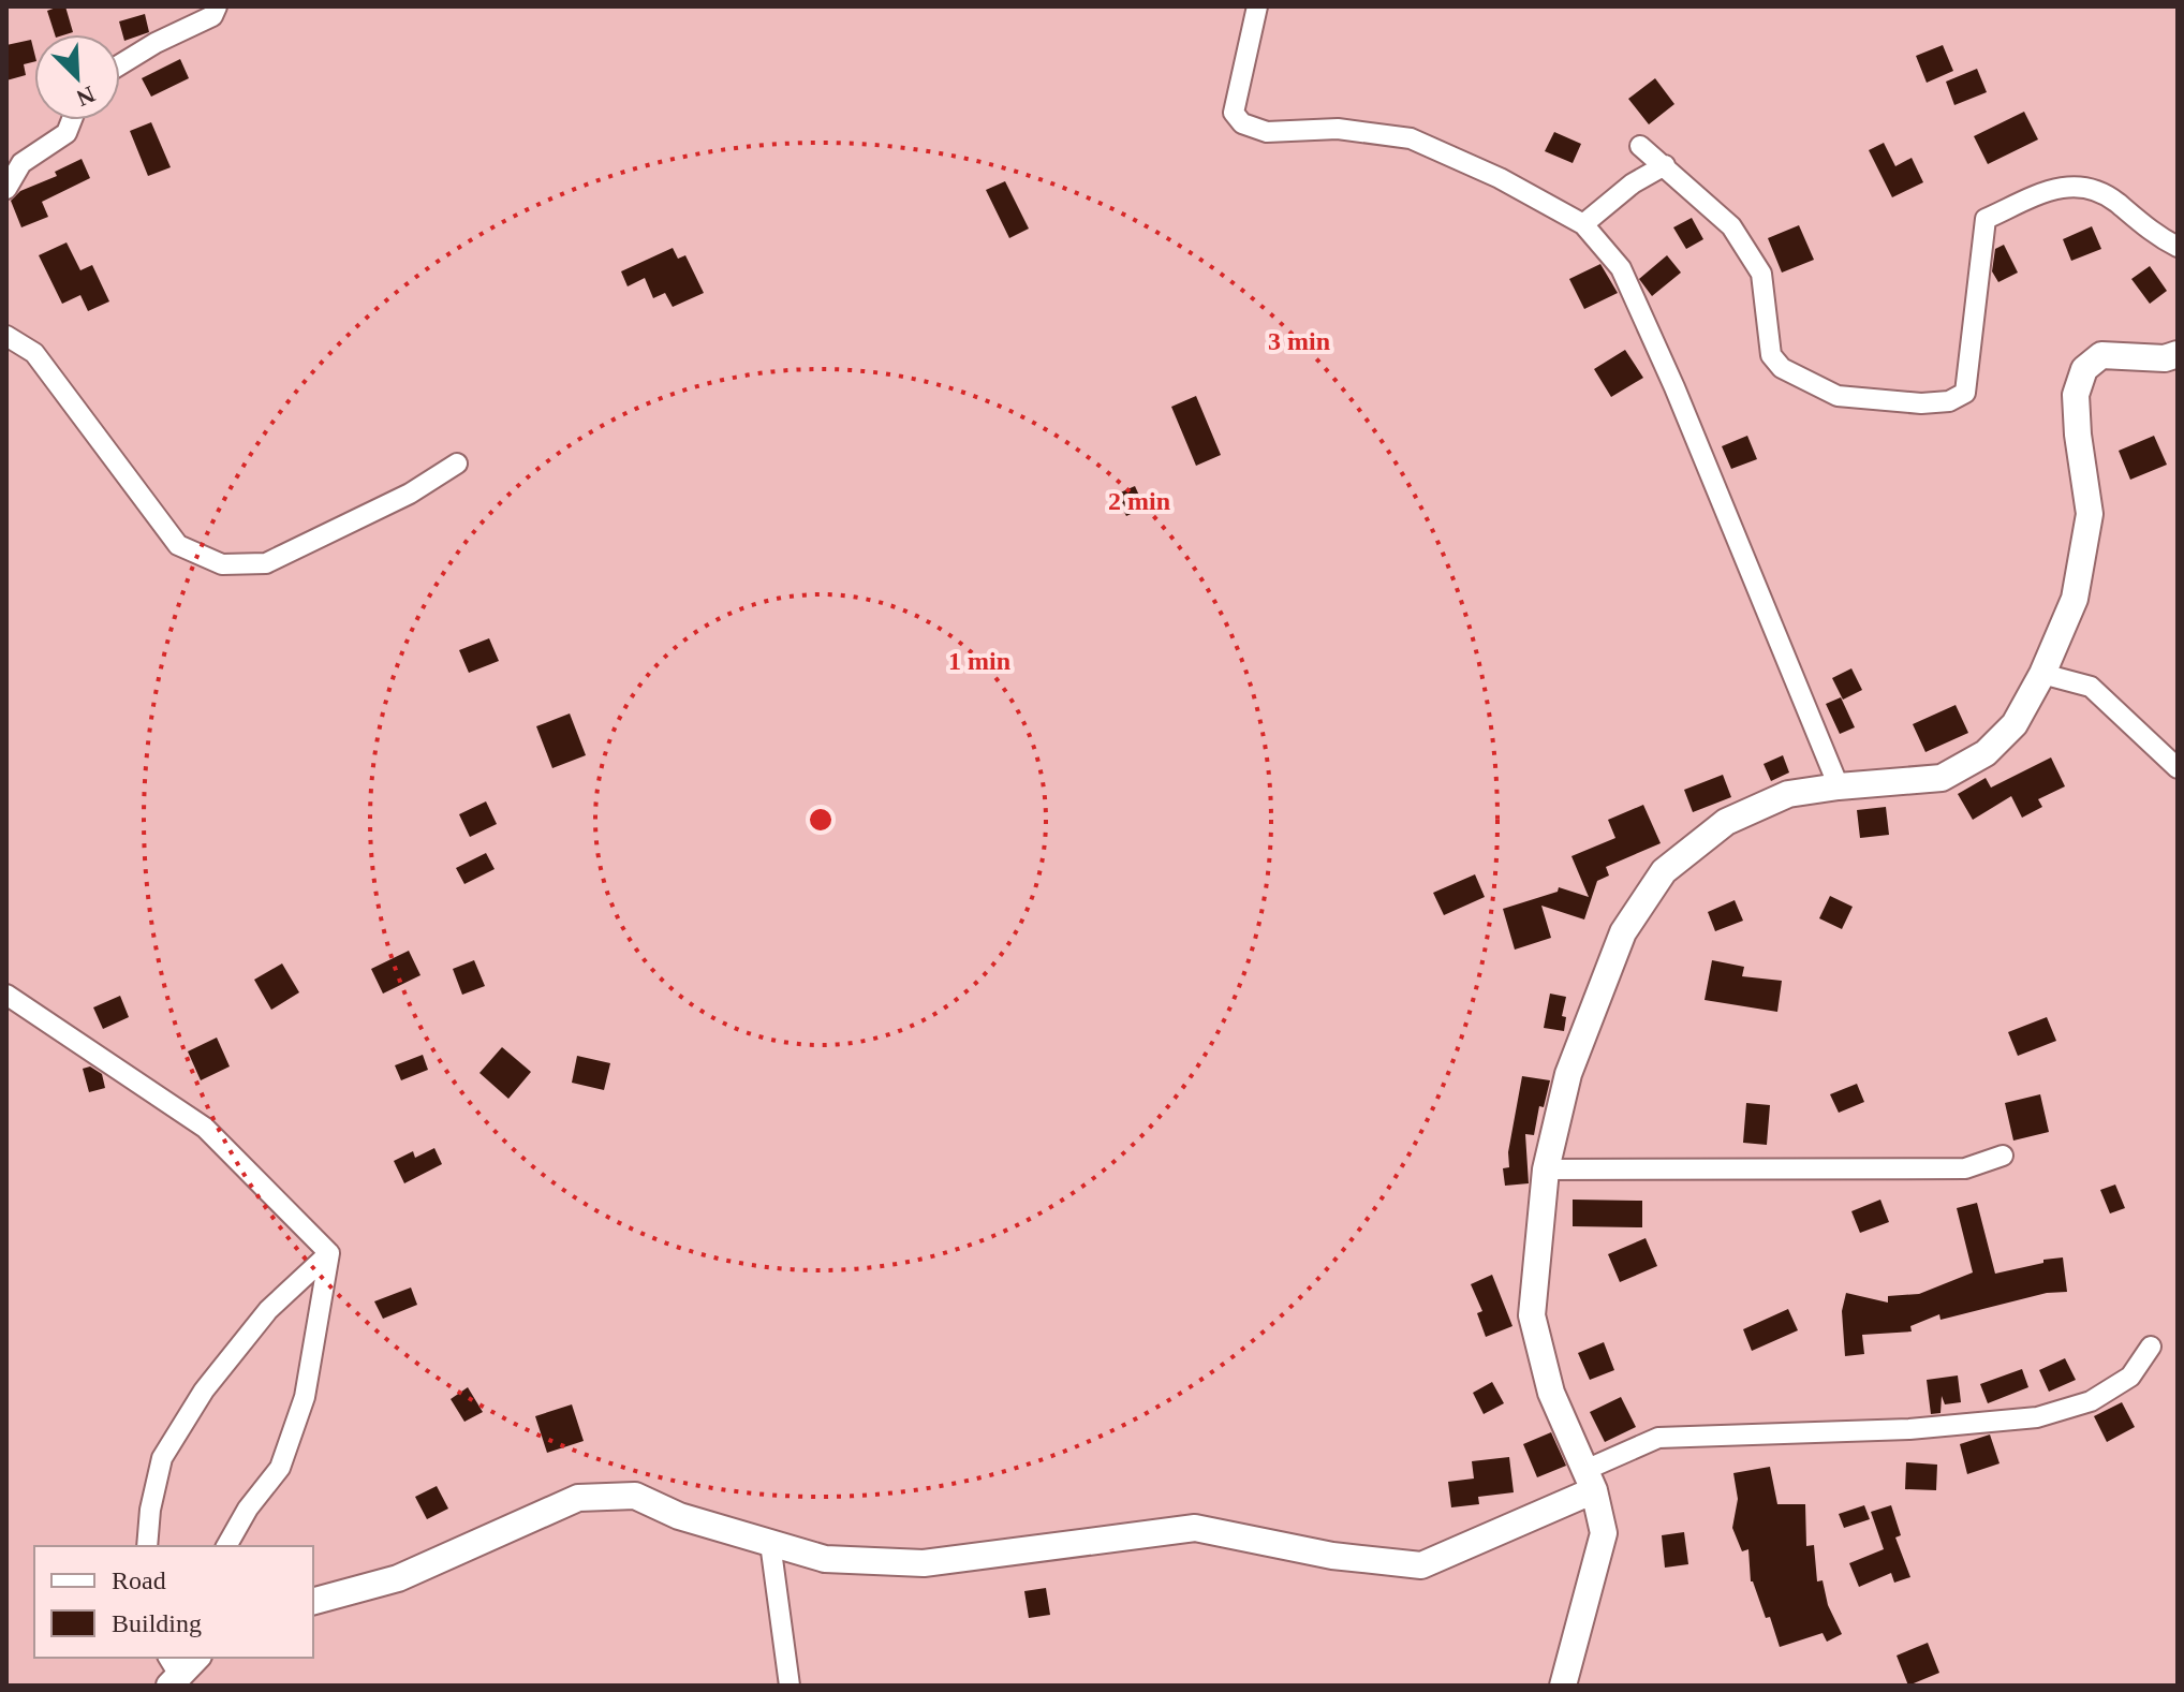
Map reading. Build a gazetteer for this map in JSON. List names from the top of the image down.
{
  "legend": ["Road", "Building"],
  "north": "bottom right",
  "rings": ["3 min", "2 min", "1 min"]
}
